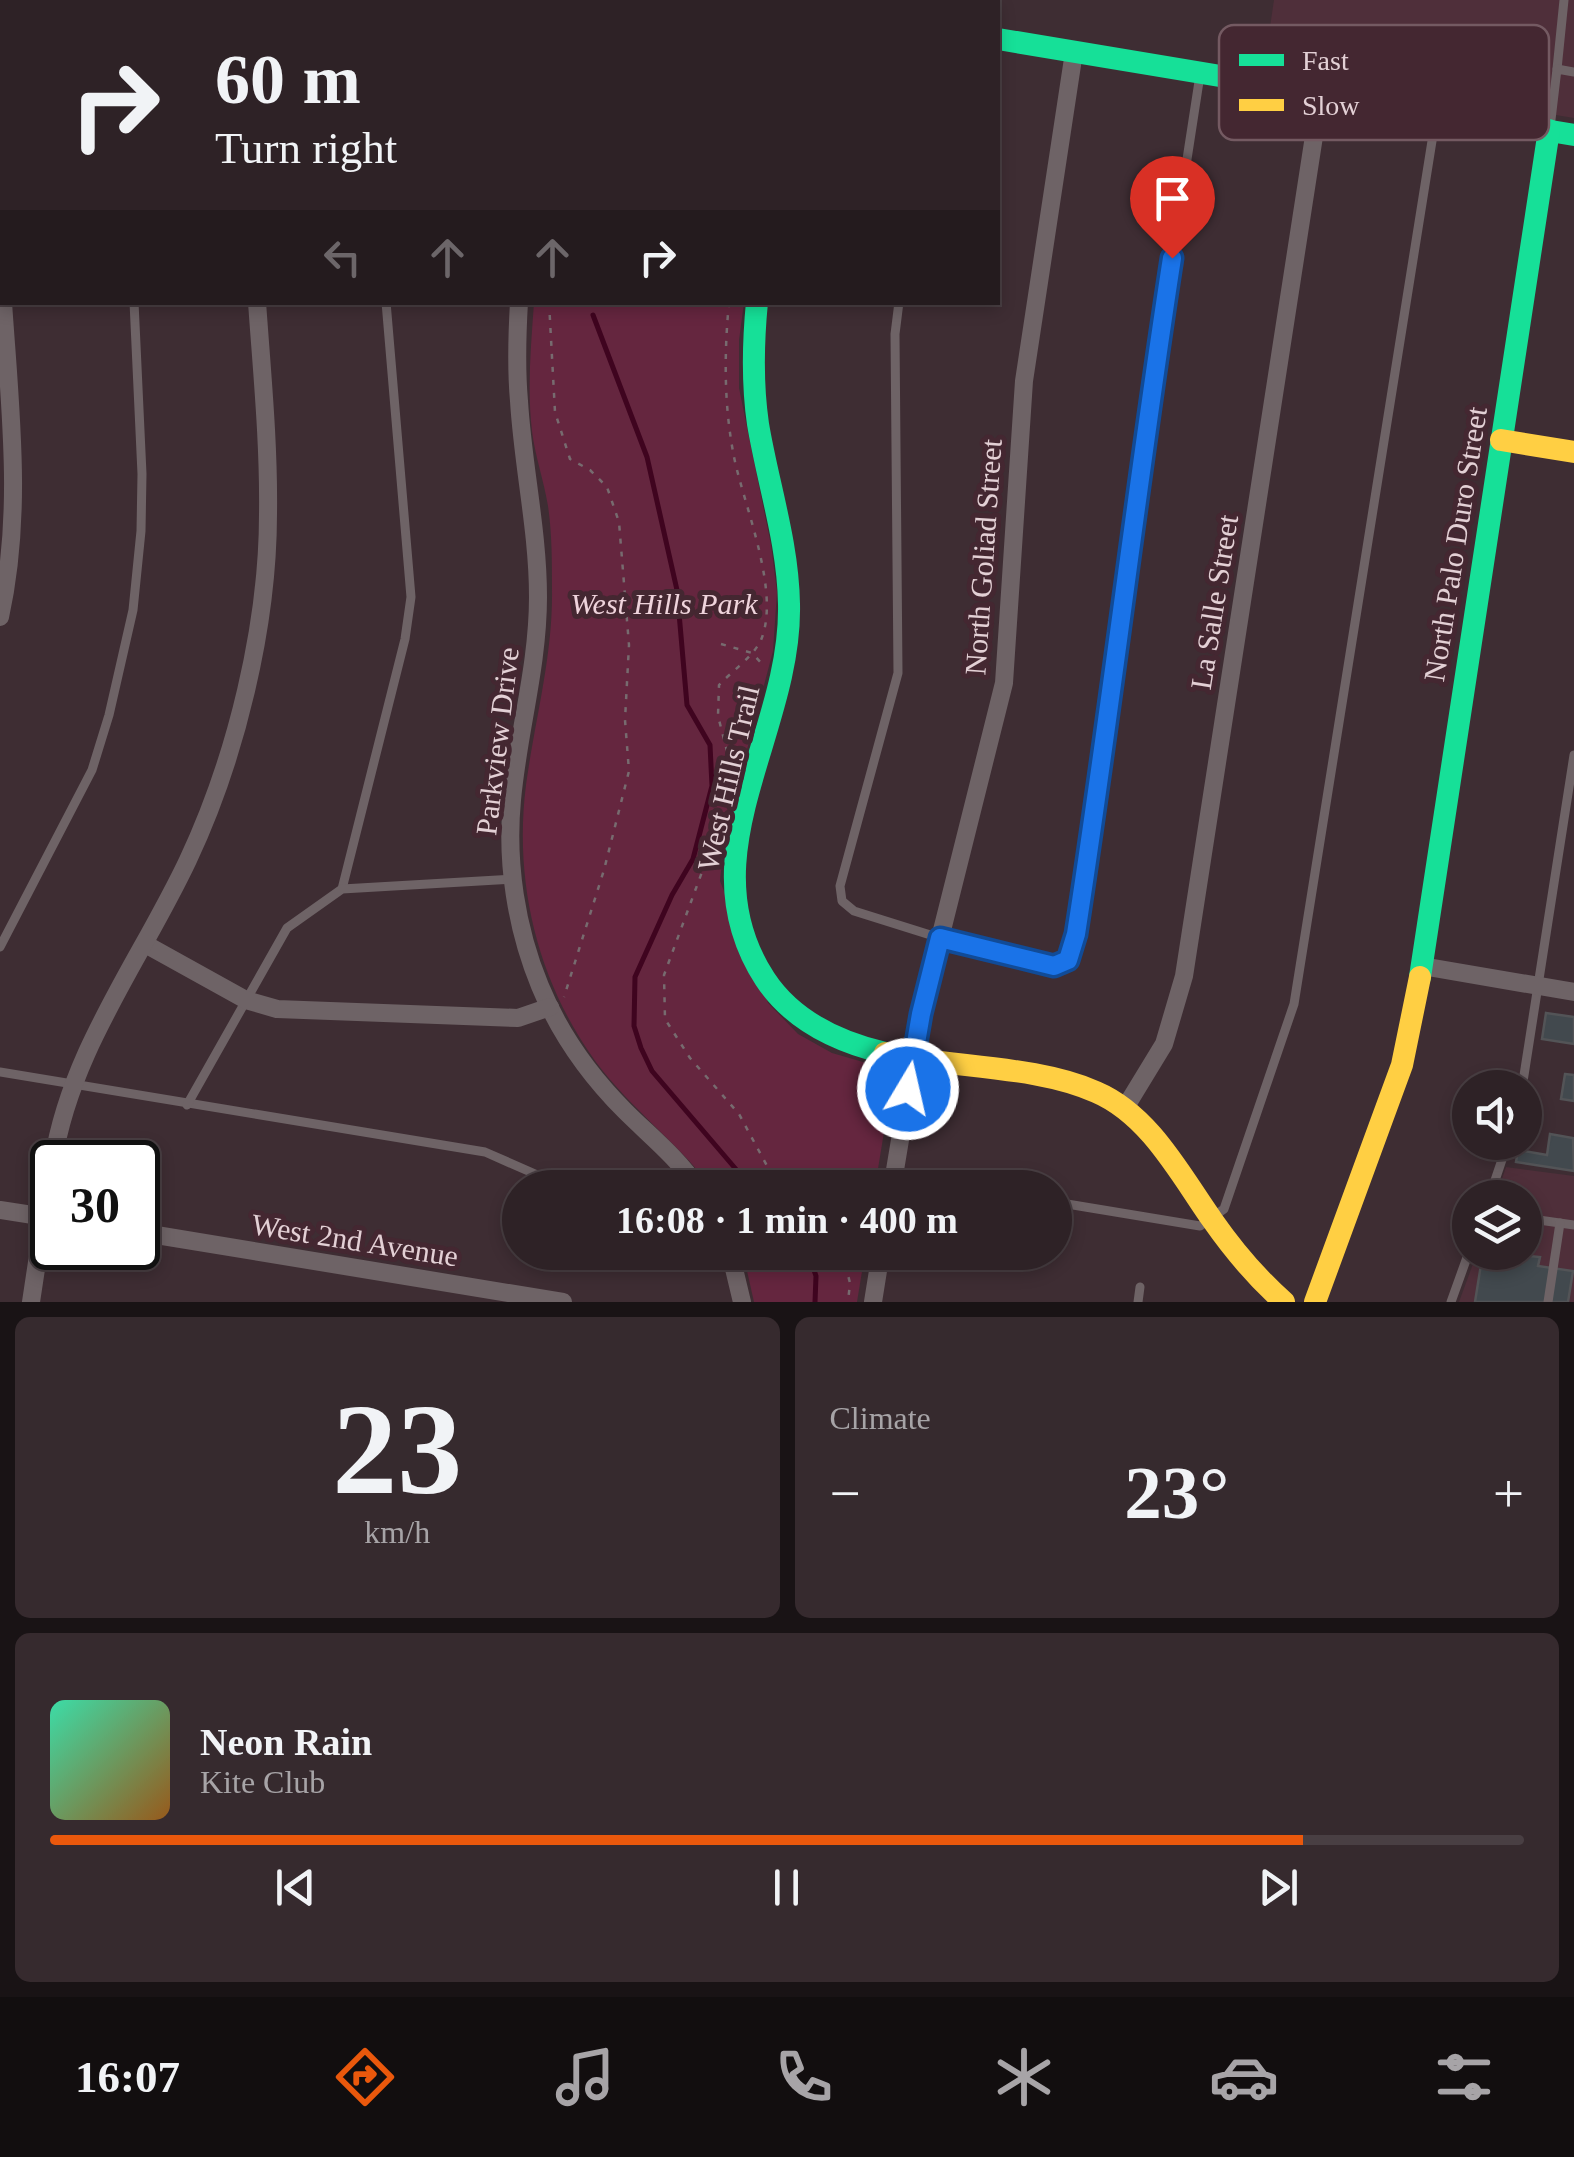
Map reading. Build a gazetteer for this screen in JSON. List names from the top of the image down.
{
  "streets": {
    "street": [
      "North Palo Duro Street",
      "North Goliad Street",
      "La Salle Street",
      "Parkview Drive",
      "West Hills Trail",
      "West 2nd Avenue"
    ]
  },
  "crossings": [
    ["North Goliad Street", "West Hills Trail"],
    ["La Salle Street", "West Hills Trail"]
  ],
  "parks": ["West Hills Park"],
  "legend": ["Fast", "Slow"],
  "page": {
    "turn": ["60 m", "Turn right"],
    "limit": "30",
    "trip": "16:08 · 1 min · 400 m",
    "tile": [
      ["23", "km/h"],
      "Climate"
    ],
    "heat": ["−", "23°", "+"],
    "song": ["Neon Rain", "Kite Club"],
    "tabs": "16:07"
  }
}
